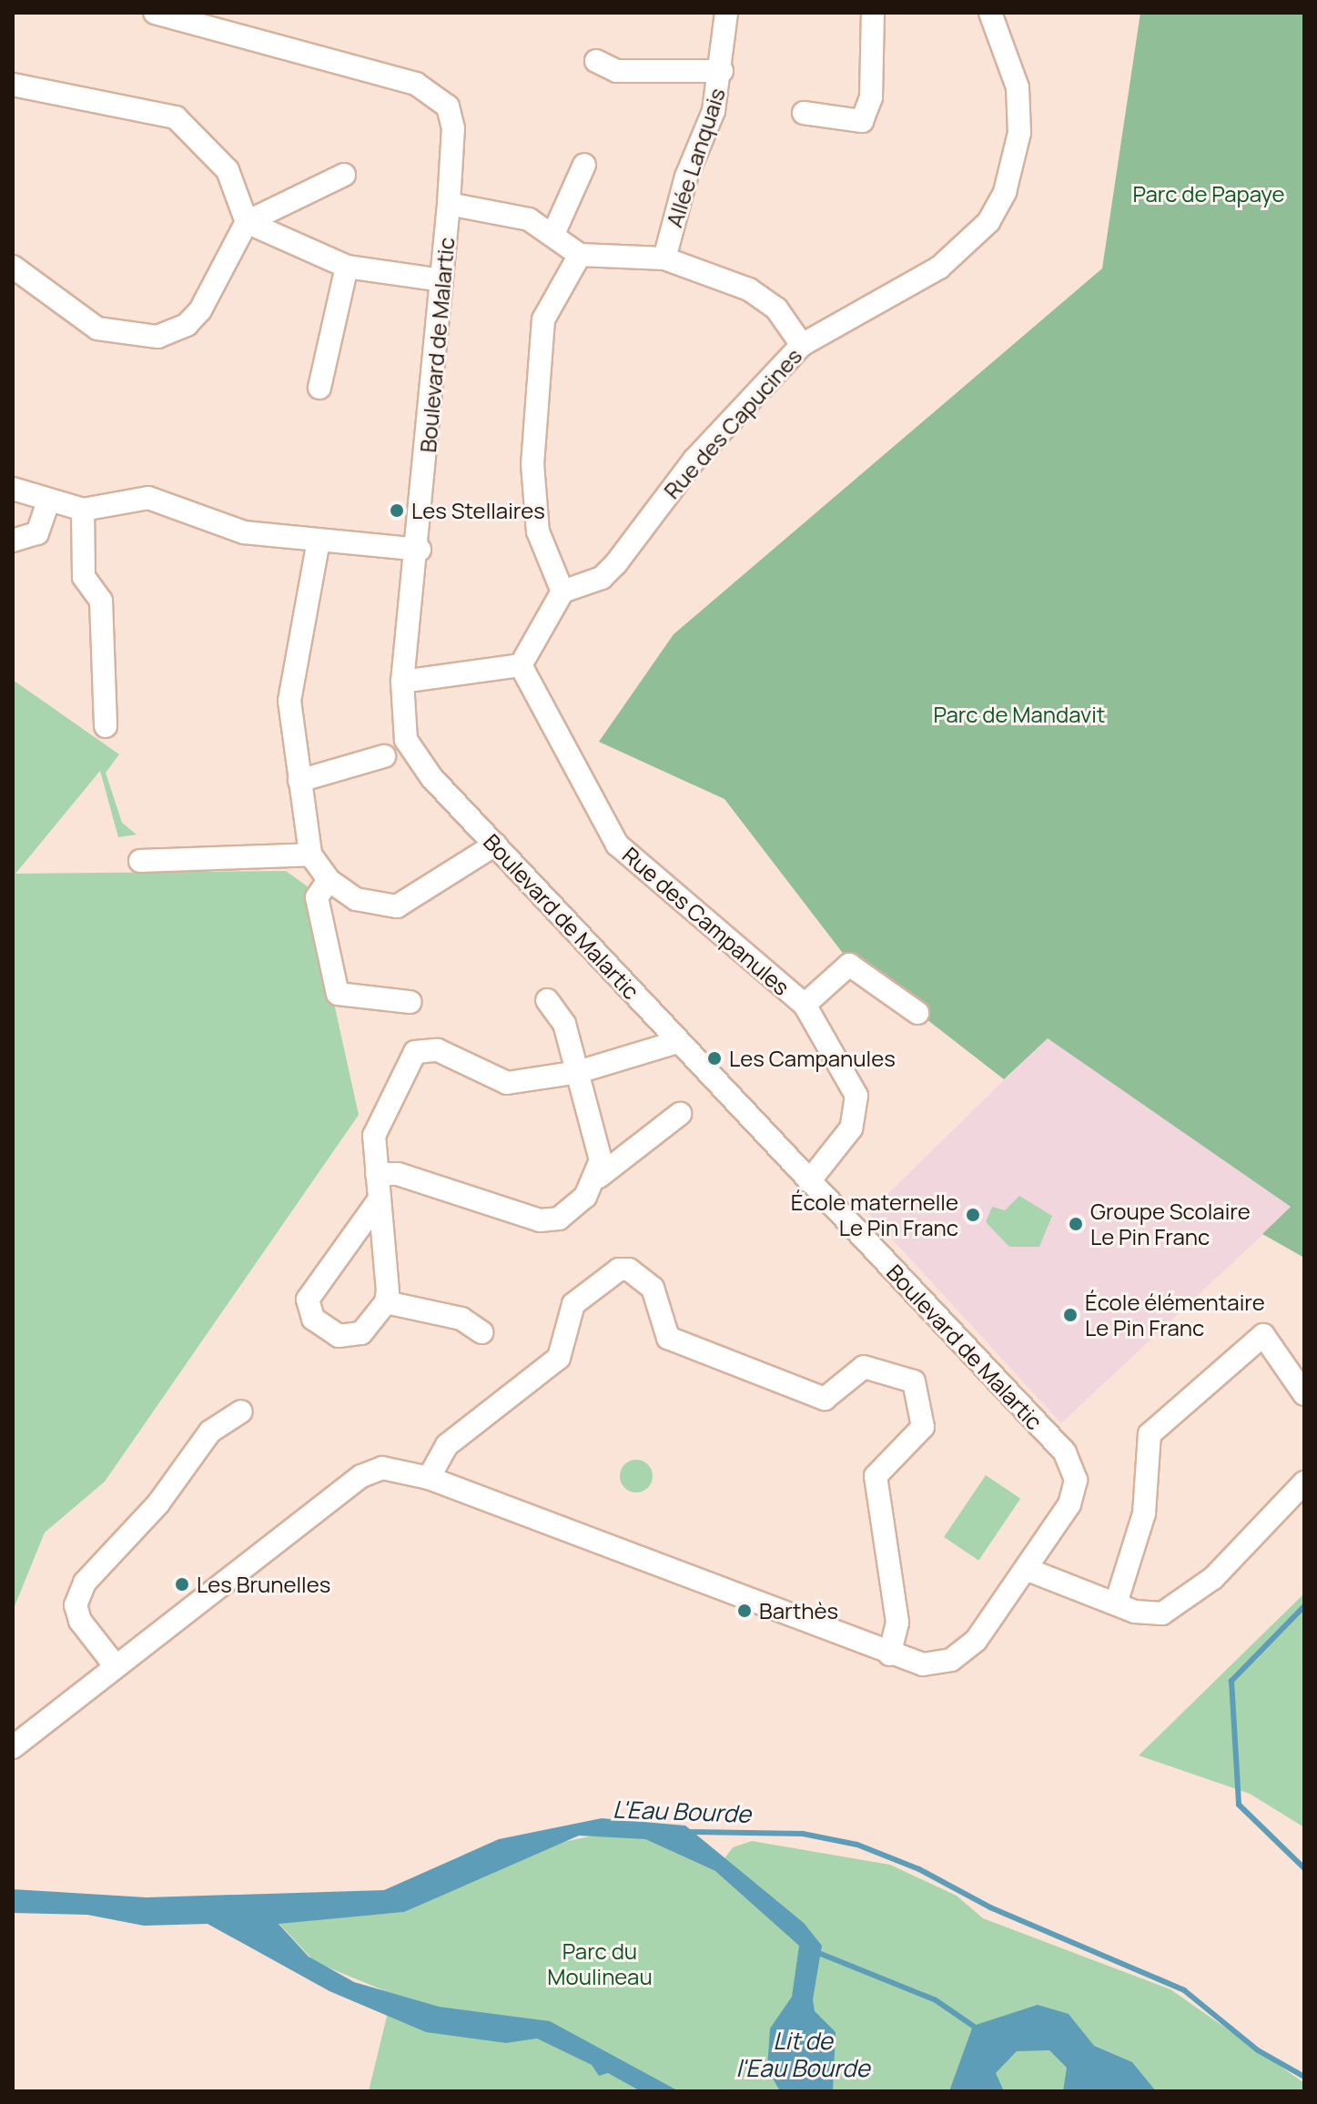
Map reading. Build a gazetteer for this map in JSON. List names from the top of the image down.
{
  "streets": {
    "street": [
      "Allée Lanquais",
      "Boulevard de Malartic",
      "Rue des Capucines",
      "Rue des Campanules"
    ]
  },
  "crossings": [
    ["Boulevard de Malartic", "Rue des Campanules"]
  ],
  "water": ["L'Eau Bourde", "Lit de l'Eau Bourde"],
  "parks": ["Parc de Papaye", "Parc de Mandavit", "Parc du Moulineau"],
  "places": [
    "Les Stellaires",
    "Les Campanules",
    "École maternelle Le Pin Franc",
    "Groupe Scolaire Le Pin Franc",
    "École élémentaire Le Pin Franc",
    "Les Brunelles",
    "Barthès"
  ]
}
